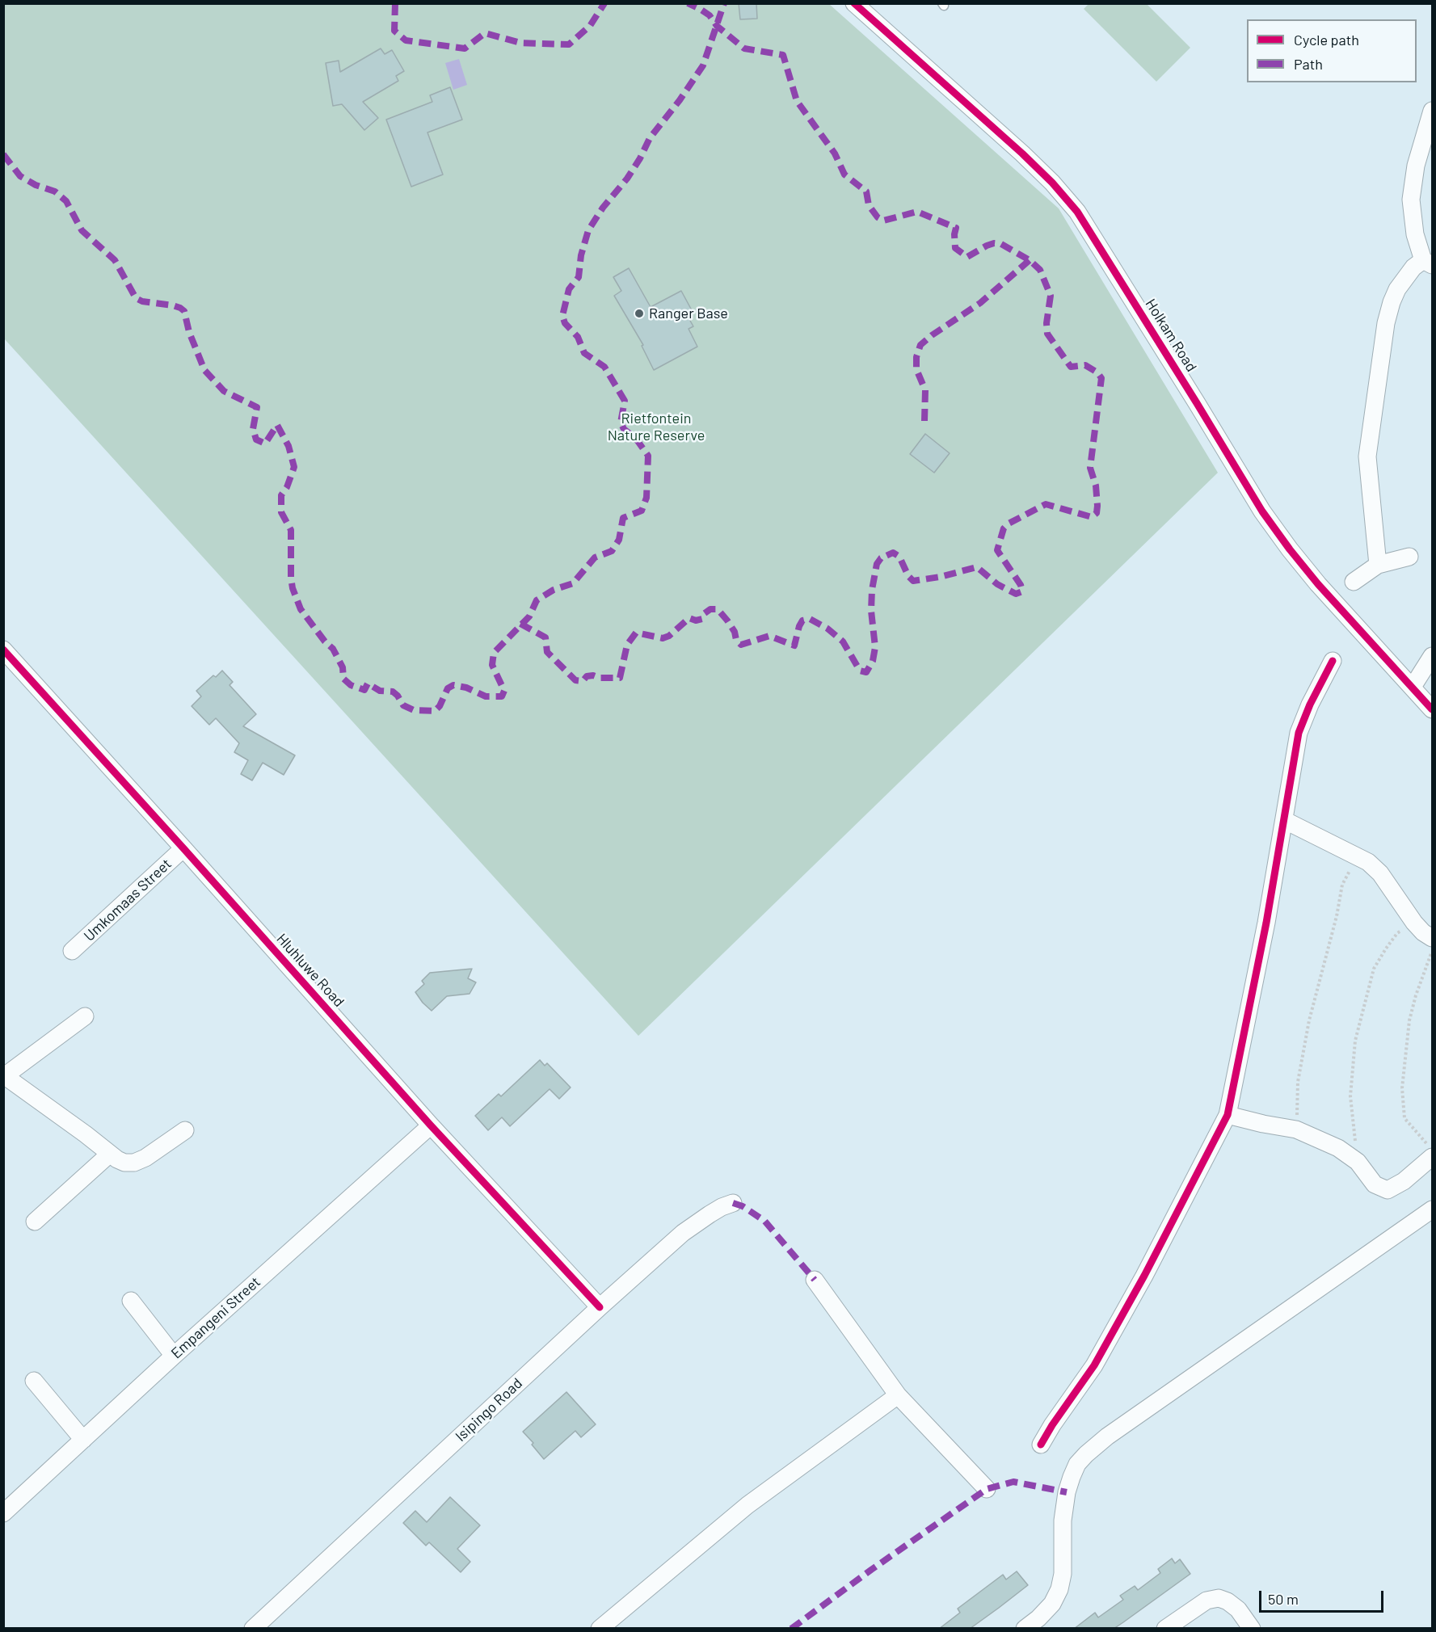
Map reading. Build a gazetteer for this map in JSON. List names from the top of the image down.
{
  "streets": {
    "street": [
      "Holkam Road",
      "Umkomaas Street",
      "Hluhluwe Road",
      "Empangeni Street",
      "Isipingo Road"
    ]
  },
  "crossings": [
    ["Umkomaas Street", "Hluhluwe Road"],
    ["Hluhluwe Road", "Empangeni Street"],
    ["Hluhluwe Road", "Isipingo Road"]
  ],
  "parks": ["Rietfontein Nature Reserve"],
  "places": ["Ranger Base"],
  "legend": ["Cycle path", "Path"],
  "scale_bar": "50 m"
}
